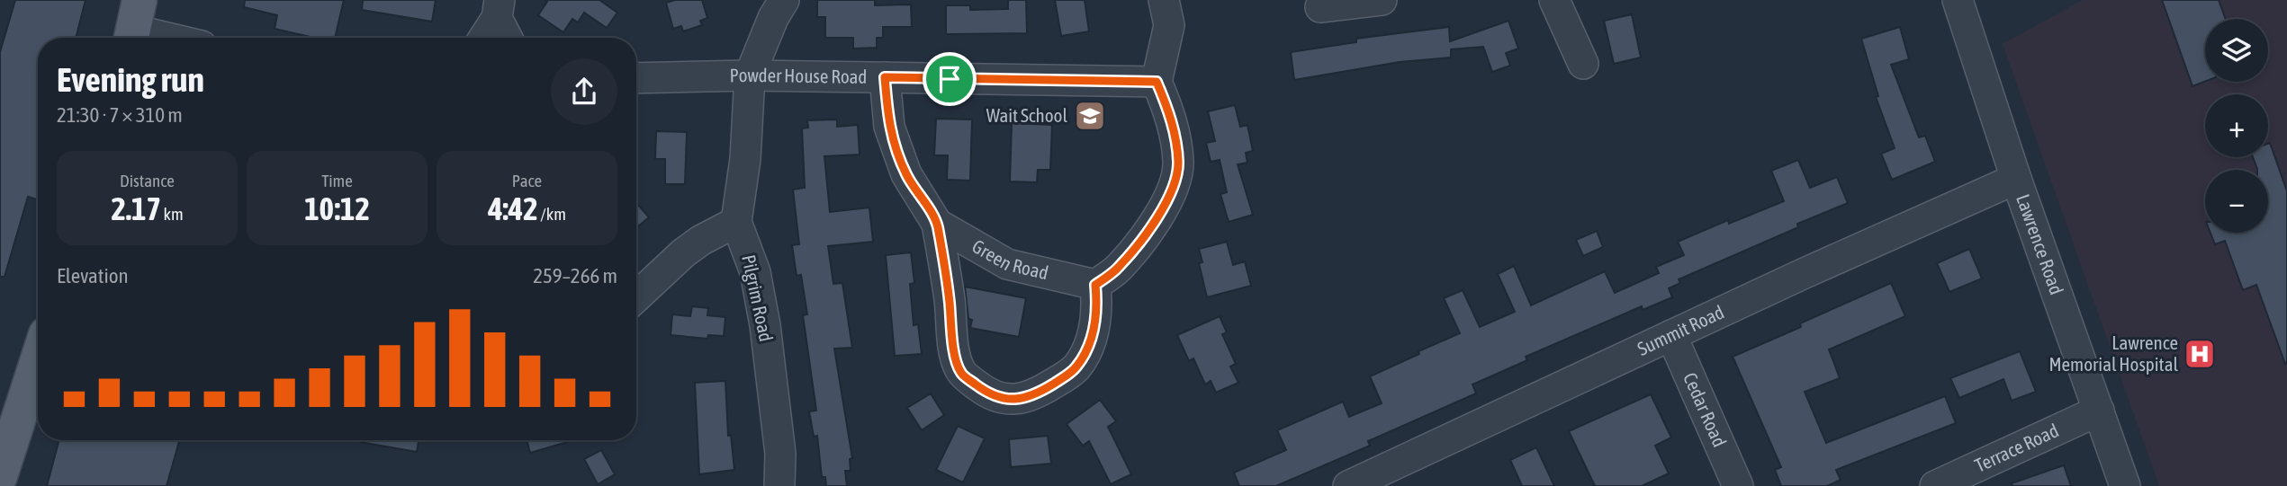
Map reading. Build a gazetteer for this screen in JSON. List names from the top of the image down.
{
  "streets": {
    "street": [
      "Powder House Road",
      "Lawrence Road",
      "Green Road",
      "Pilgrim Road",
      "Summit Road",
      "Cedar Road",
      "Terrace Road"
    ]
  },
  "crossings": [
    ["Powder House Road", "Green Road"],
    ["Powder House Road", "Pilgrim Road"],
    ["Lawrence Road", "Summit Road"],
    ["Lawrence Road", "Terrace Road"],
    ["Summit Road", "Cedar Road"]
  ],
  "places": {
    "school or university": ["Wait School"],
    "hospital": ["Lawrence Memorial Hospital"]
  },
  "page": {
    "map_buttons": ["+", "−"],
    "heading": ["Evening run", "21:30 · 7 × 310 m"],
    "stats": [
      ["Distance", "2.17 km"],
      ["Time", "10:12"],
      ["Pace", "4:42 /km"]
    ],
    "chart": ["Elevation", "259–266 m"]
  }
}
